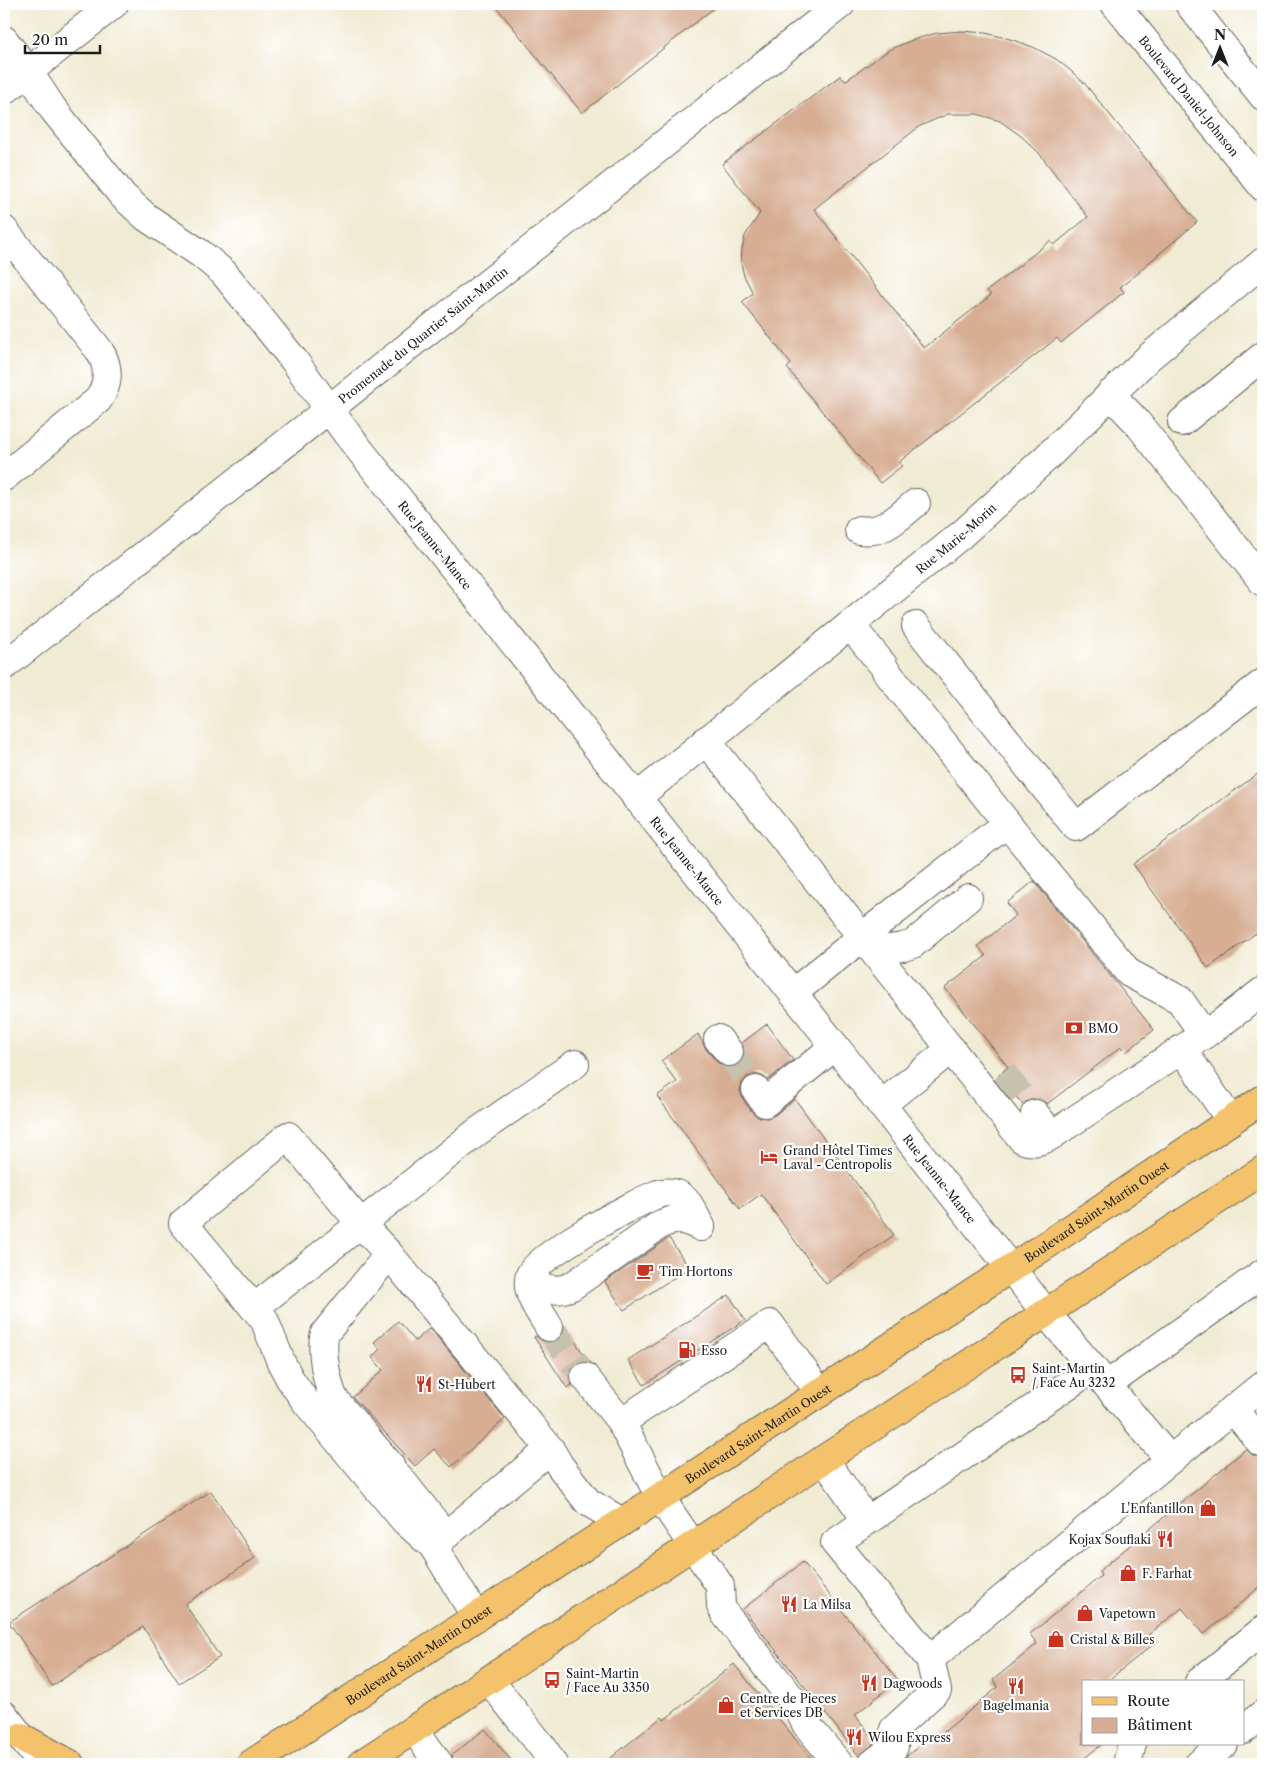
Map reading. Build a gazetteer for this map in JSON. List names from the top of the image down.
{
  "streets": {
    "main road": ["Boulevard Saint-Martin Ouest"],
    "street": [
      "Boulevard Daniel-Johnson",
      "Promenade du Quartier Saint-Martin",
      "Rue Marie-Morin",
      "Rue Jeanne-Mance"
    ]
  },
  "crossings": [
    ["Promenade du Quartier Saint-Martin", "Rue Jeanne-Mance"],
    ["Rue Marie-Morin", "Rue Jeanne-Mance"],
    ["Rue Jeanne-Mance", "Boulevard Saint-Martin Ouest"]
  ],
  "places": {
    "bank": ["BMO"],
    "hotel": ["Grand Hôtel Times Laval - Centropolis"],
    "cafe": ["Tim Hortons"],
    "fuel station": ["Esso"],
    "bus stop": ["Saint-Martin / Face Au 3232", "Saint-Martin / Face Au 3350"],
    "restaurant": [
      "St-Hubert",
      "Kojax Souflaki",
      "La Milsa",
      "Dagwoods",
      "Bagelmania",
      "Wilou Express"
    ],
    "shop": [
      "L'Enfantillon",
      "F. Farhat",
      "Vapetown",
      "Cristal & Billes",
      "Centre de Pieces et Services DB"
    ]
  },
  "legend": ["Route", "Bâtiment"],
  "scale_bar": "20 m",
  "north": "top"
}
